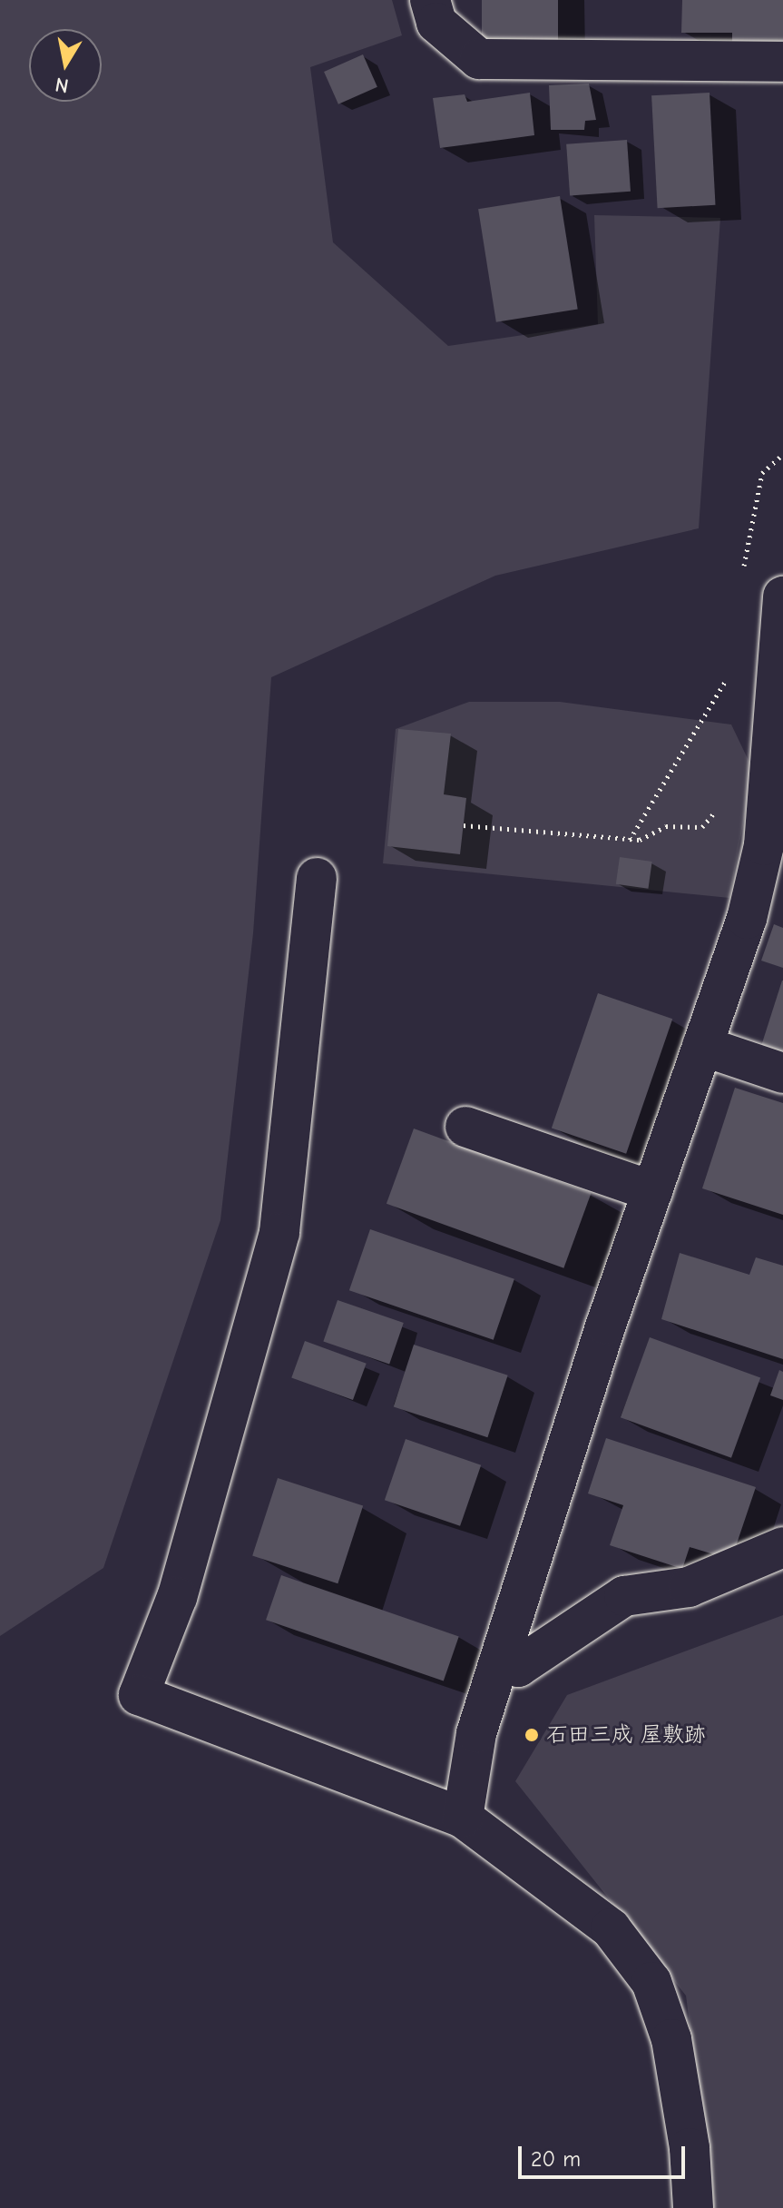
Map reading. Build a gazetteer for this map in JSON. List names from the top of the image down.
{
  "places": ["石田三成 屋敷跡"],
  "scale_bar": "20 m",
  "north": "bottom"
}
